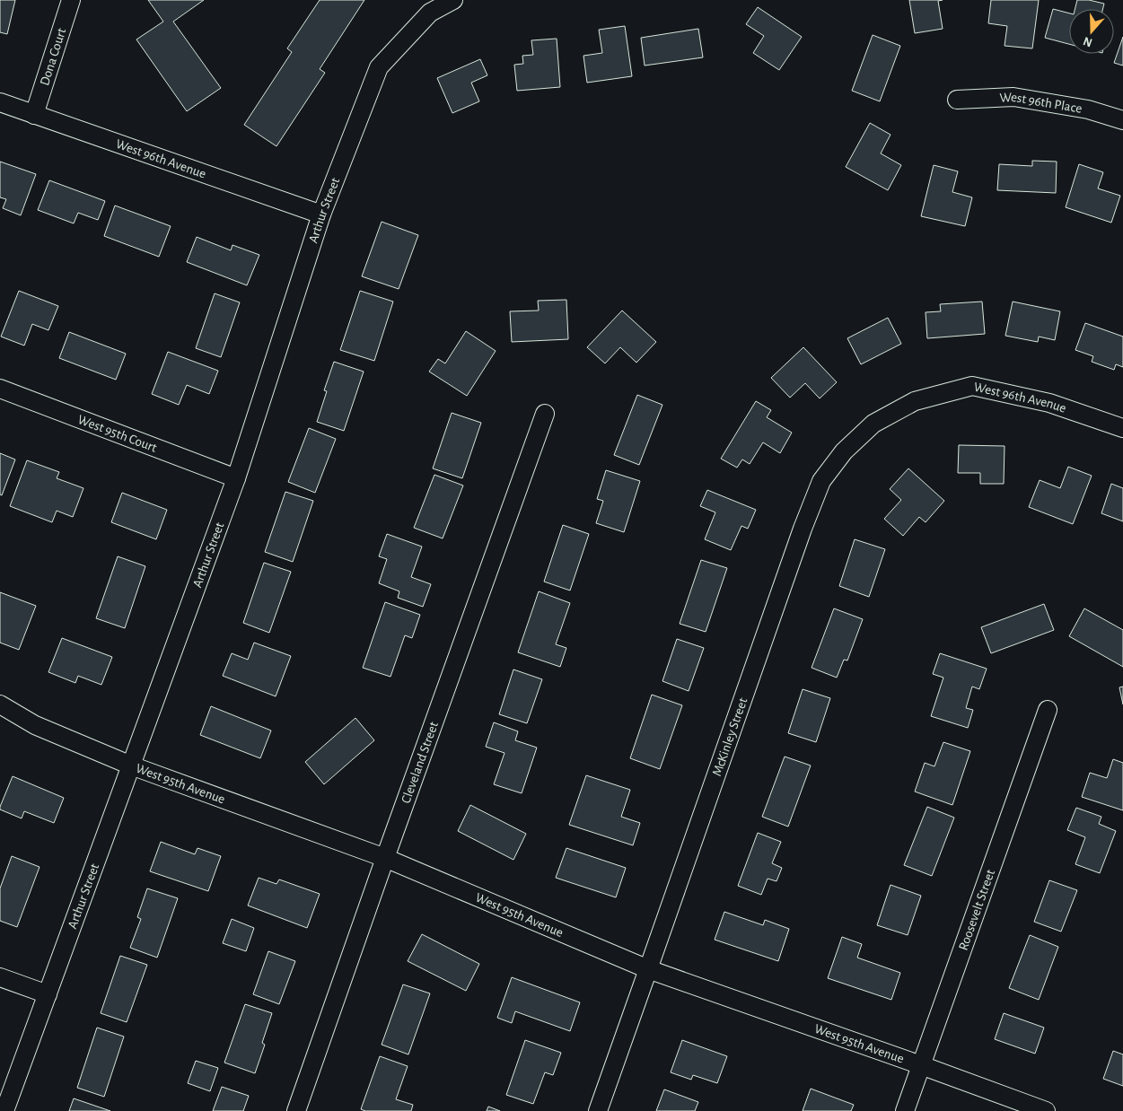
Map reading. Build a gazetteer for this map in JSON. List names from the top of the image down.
{
  "streets": {
    "street": [
      "Dona Court",
      "West 96th Place",
      "West 96th Avenue",
      "Arthur Street",
      "West 95th Court",
      "McKinley Street",
      "Cleveland Street",
      "West 95th Avenue",
      "Roosevelt Street"
    ]
  },
  "crossings": [
    ["Dona Court", "West 96th Avenue"],
    ["West 96th Avenue", "Arthur Street"],
    ["West 96th Avenue", "McKinley Street"],
    ["Arthur Street", "West 95th Court"],
    ["Arthur Street", "West 95th Avenue"],
    ["McKinley Street", "West 95th Avenue"],
    ["Cleveland Street", "West 95th Avenue"],
    ["West 95th Avenue", "Roosevelt Street"]
  ],
  "north": "bottom"
}
